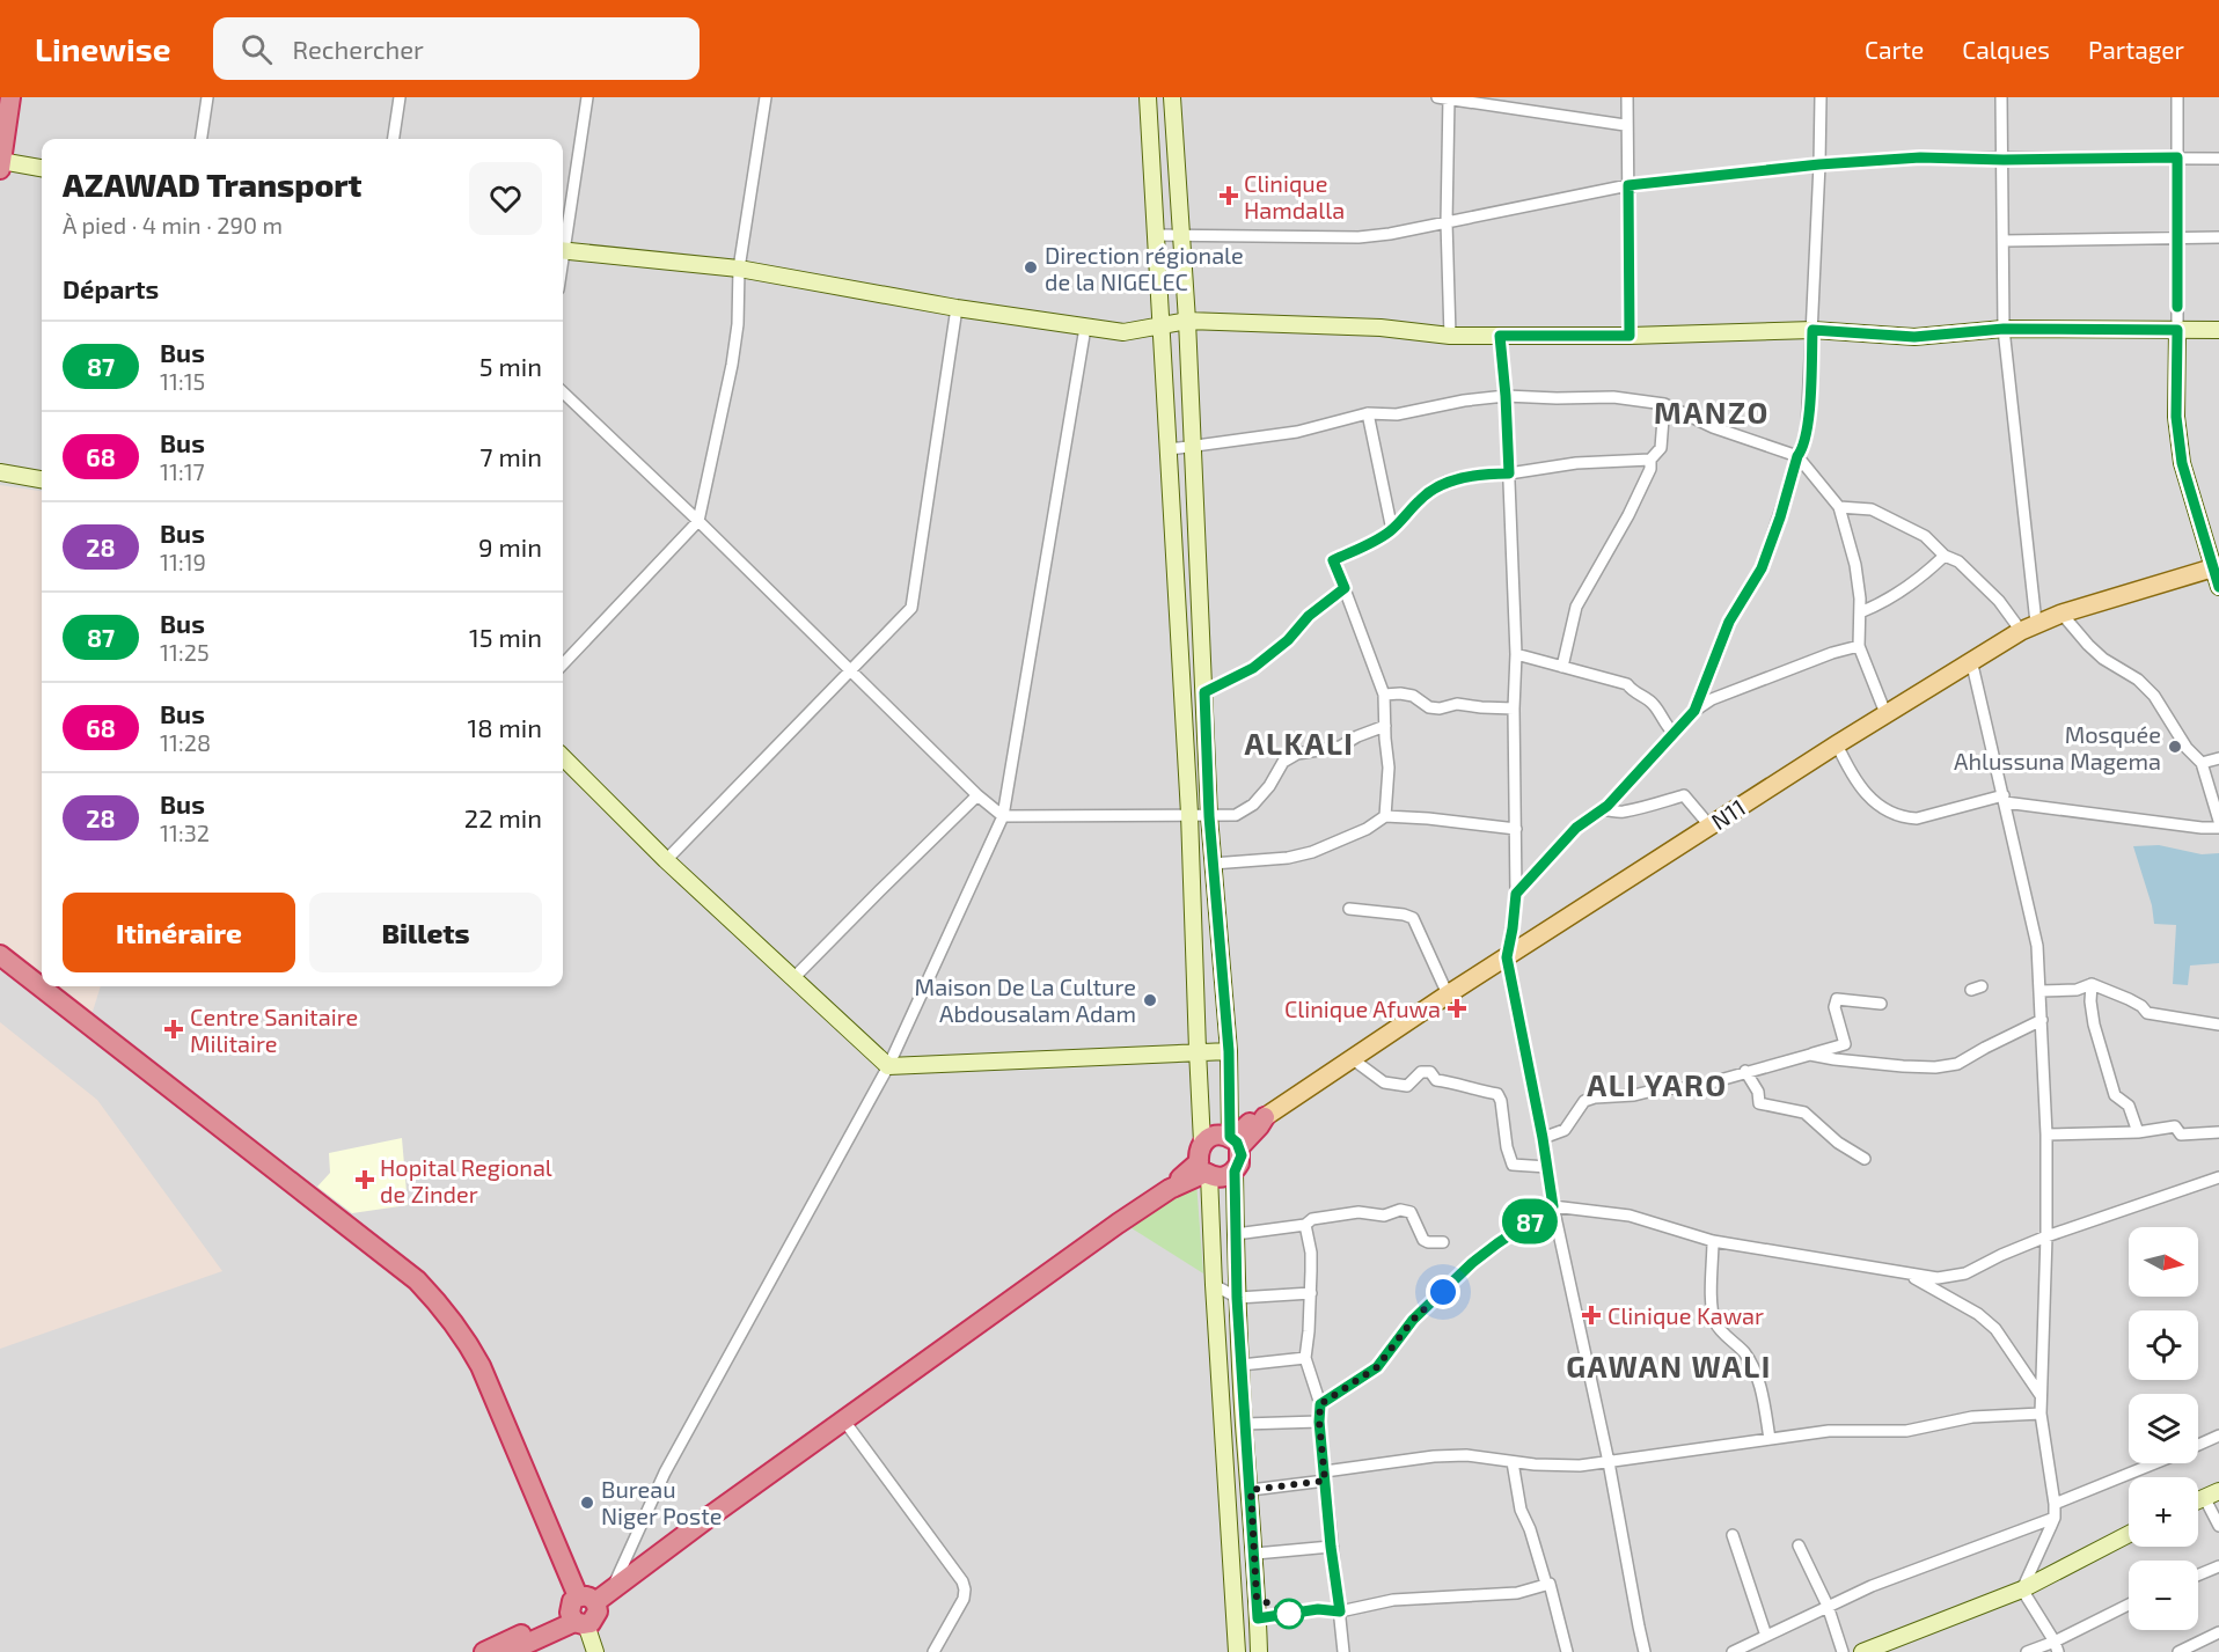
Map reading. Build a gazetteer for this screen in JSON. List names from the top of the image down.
{
  "streets": {
    "main road": ["N11"]
  },
  "districts": [
    "MANZO",
    "ALKALI",
    "ALI YARO",
    "GAWAN WALI"
  ],
  "places": {
    "health": [
      "Clinique Hamdalla",
      "Clinique Afuwa",
      "Centre Sanitaire Militaire",
      "Hopital Regional de Zinder",
      "Clinique Kawar"
    ],
    "other": [
      "Direction régionale de la NIGELEC",
      "Mosquée Ahlussuna Magema",
      "Maison De La Culture Abdousalam Adam",
      "Bureau Niger Poste"
    ]
  },
  "lines": ["bus line 87"],
  "north": "right",
  "page": {
    "header": "Linewise",
    "search": "Rechercher",
    "nav": ["Carte", "Calques", "Partager"],
    "on_map": "87",
    "heading": [
      ["AZAWAD Transport", "À pied · 4 min · 290 m"],
      "Départs"
    ],
    "list": [
      {
        "mark": "87",
        "name": "Bus",
        "note": "11:15",
        "value": "5 min"
      },
      {
        "mark": "68",
        "name": "Bus",
        "note": "11:17",
        "value": "7 min"
      },
      {
        "mark": "28",
        "name": "Bus",
        "note": "11:19",
        "value": "9 min"
      },
      {
        "mark": "87",
        "name": "Bus",
        "note": "11:25",
        "value": "15 min"
      },
      {
        "mark": "68",
        "name": "Bus",
        "note": "11:28",
        "value": "18 min"
      },
      {
        "mark": "28",
        "name": "Bus",
        "note": "11:32",
        "value": "22 min"
      }
    ],
    "buttons": ["Itinéraire", "Billets"],
    "map_buttons": ["+", "−"]
  }
}
